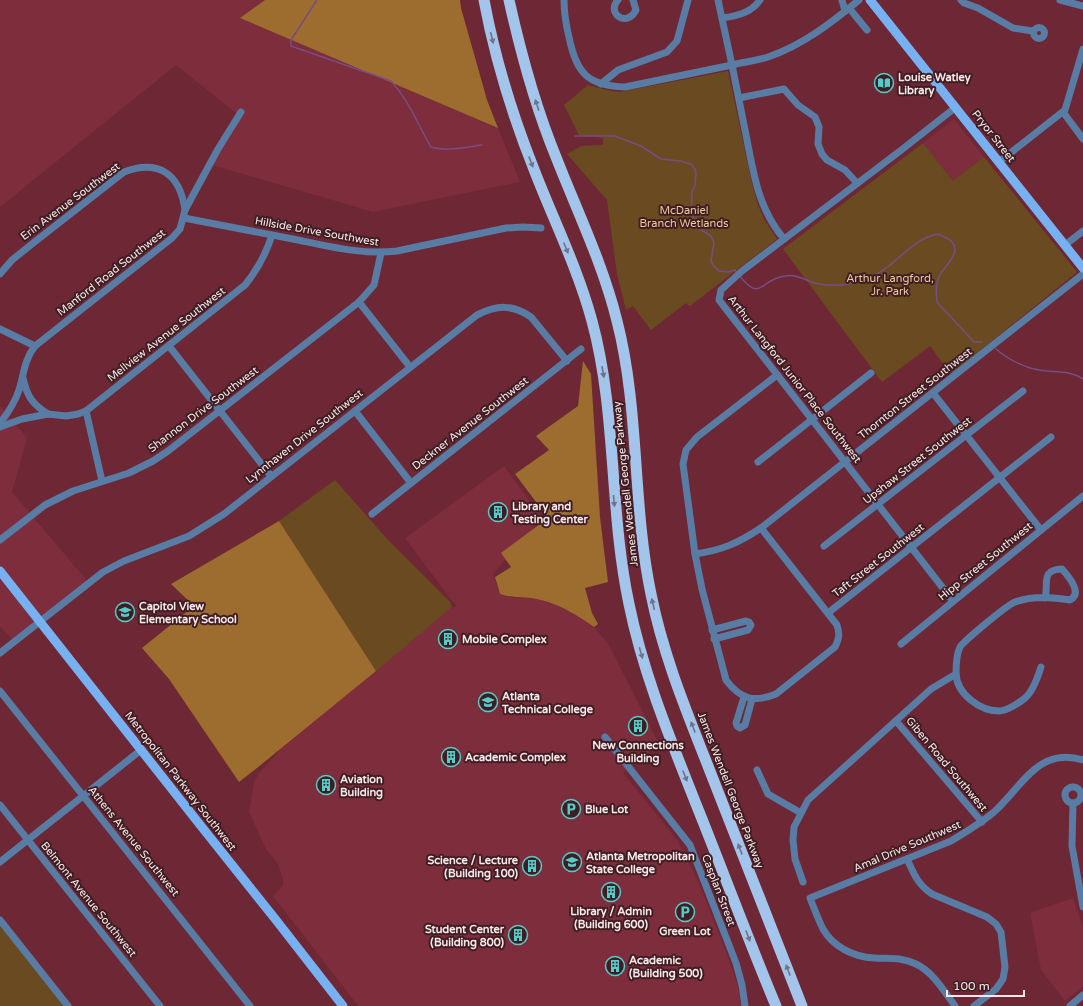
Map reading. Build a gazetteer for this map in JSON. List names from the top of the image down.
{
  "streets": {
    "highway": ["James Wendell George Parkway"],
    "main road": ["Pryor Street", "Metropolitan Parkway Southwest"],
    "street": [
      "Erin Avenue Southwest",
      "Hillside Drive Southwest",
      "Manford Road Southwest",
      "Mellview Avenue Southwest",
      "Arthur Langford Junior Place Southwest",
      "Thornton Street Southwest",
      "Shannon Drive Southwest",
      "Deckner Avenue Southwest",
      "Lynnhaven Drive Southwest",
      "Upshaw Street Southwest",
      "Taft Street Southwest",
      "Hipp Street Southwest",
      "Giben Road Southwest",
      "Athens Avenue Southwest",
      "Amal Drive Southwest",
      "Casplan Street",
      "Belmont Avenue Southwest"
    ]
  },
  "crossings": [
    ["Pryor Street", "Arthur Langford Junior Place Southwest"],
    ["Erin Avenue Southwest", "Hillside Drive Southwest"],
    ["Erin Avenue Southwest", "Manford Road Southwest"],
    ["Hillside Drive Southwest", "Manford Road Southwest"],
    ["Hillside Drive Southwest", "Mellview Avenue Southwest"],
    ["Hillside Drive Southwest", "Shannon Drive Southwest"],
    ["Arthur Langford Junior Place Southwest", "Thornton Street Southwest"],
    ["Arthur Langford Junior Place Southwest", "Upshaw Street Southwest"],
    ["Arthur Langford Junior Place Southwest", "Taft Street Southwest"],
    ["Arthur Langford Junior Place Southwest", "Hipp Street Southwest"],
    ["Deckner Avenue Southwest", "Lynnhaven Drive Southwest"],
    ["Lynnhaven Drive Southwest", "Metropolitan Parkway Southwest"],
    ["Giben Road Southwest", "Amal Drive Southwest"]
  ],
  "parks": ["McDaniel Branch Wetlands", "Arthur Langford, Jr. Park"],
  "places": {
    "library": ["Louise Watley Library"],
    "building": [
      "Library and Testing Center",
      "Mobile Complex",
      "New Connections Building",
      "Academic Complex",
      "Aviation Building",
      "Science / Lecture (Building 100)",
      "Library / Admin (Building 600)",
      "Student Center (Building 800)",
      "Academic (Building 500)"
    ],
    "school or university": ["Capitol View Elementary School", "Atlanta Technical College", "Atlanta Metropolitan State College"],
    "parking": ["Blue Lot", "Green Lot"]
  },
  "scale_bar": "100 m"
}
